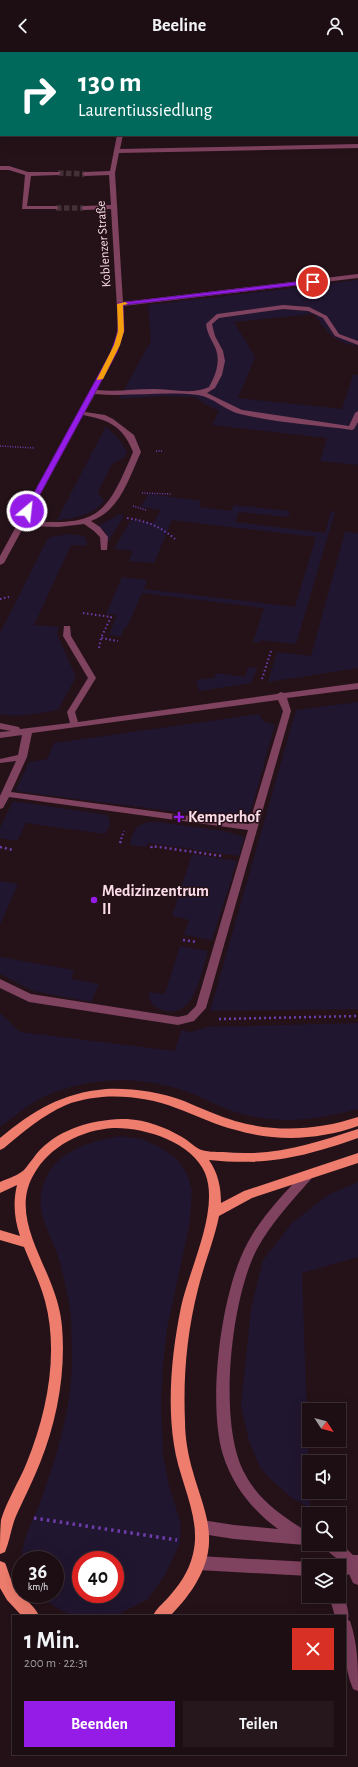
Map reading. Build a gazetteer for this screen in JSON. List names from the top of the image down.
{
  "streets": {
    "street": ["Koblenzer Straße"]
  },
  "places": {
    "health": ["Kemperhof"],
    "other": ["Medizinzentrum II"]
  },
  "north": "bottom right",
  "page": {
    "header": "Beeline",
    "turn": ["130 m", "Laurentiussiedlung"],
    "speed": "36 km/h",
    "limit": "40",
    "heading": ["1 Min.", "200 m · 22:31"],
    "buttons": ["Beenden", "Teilen"]
  }
}
